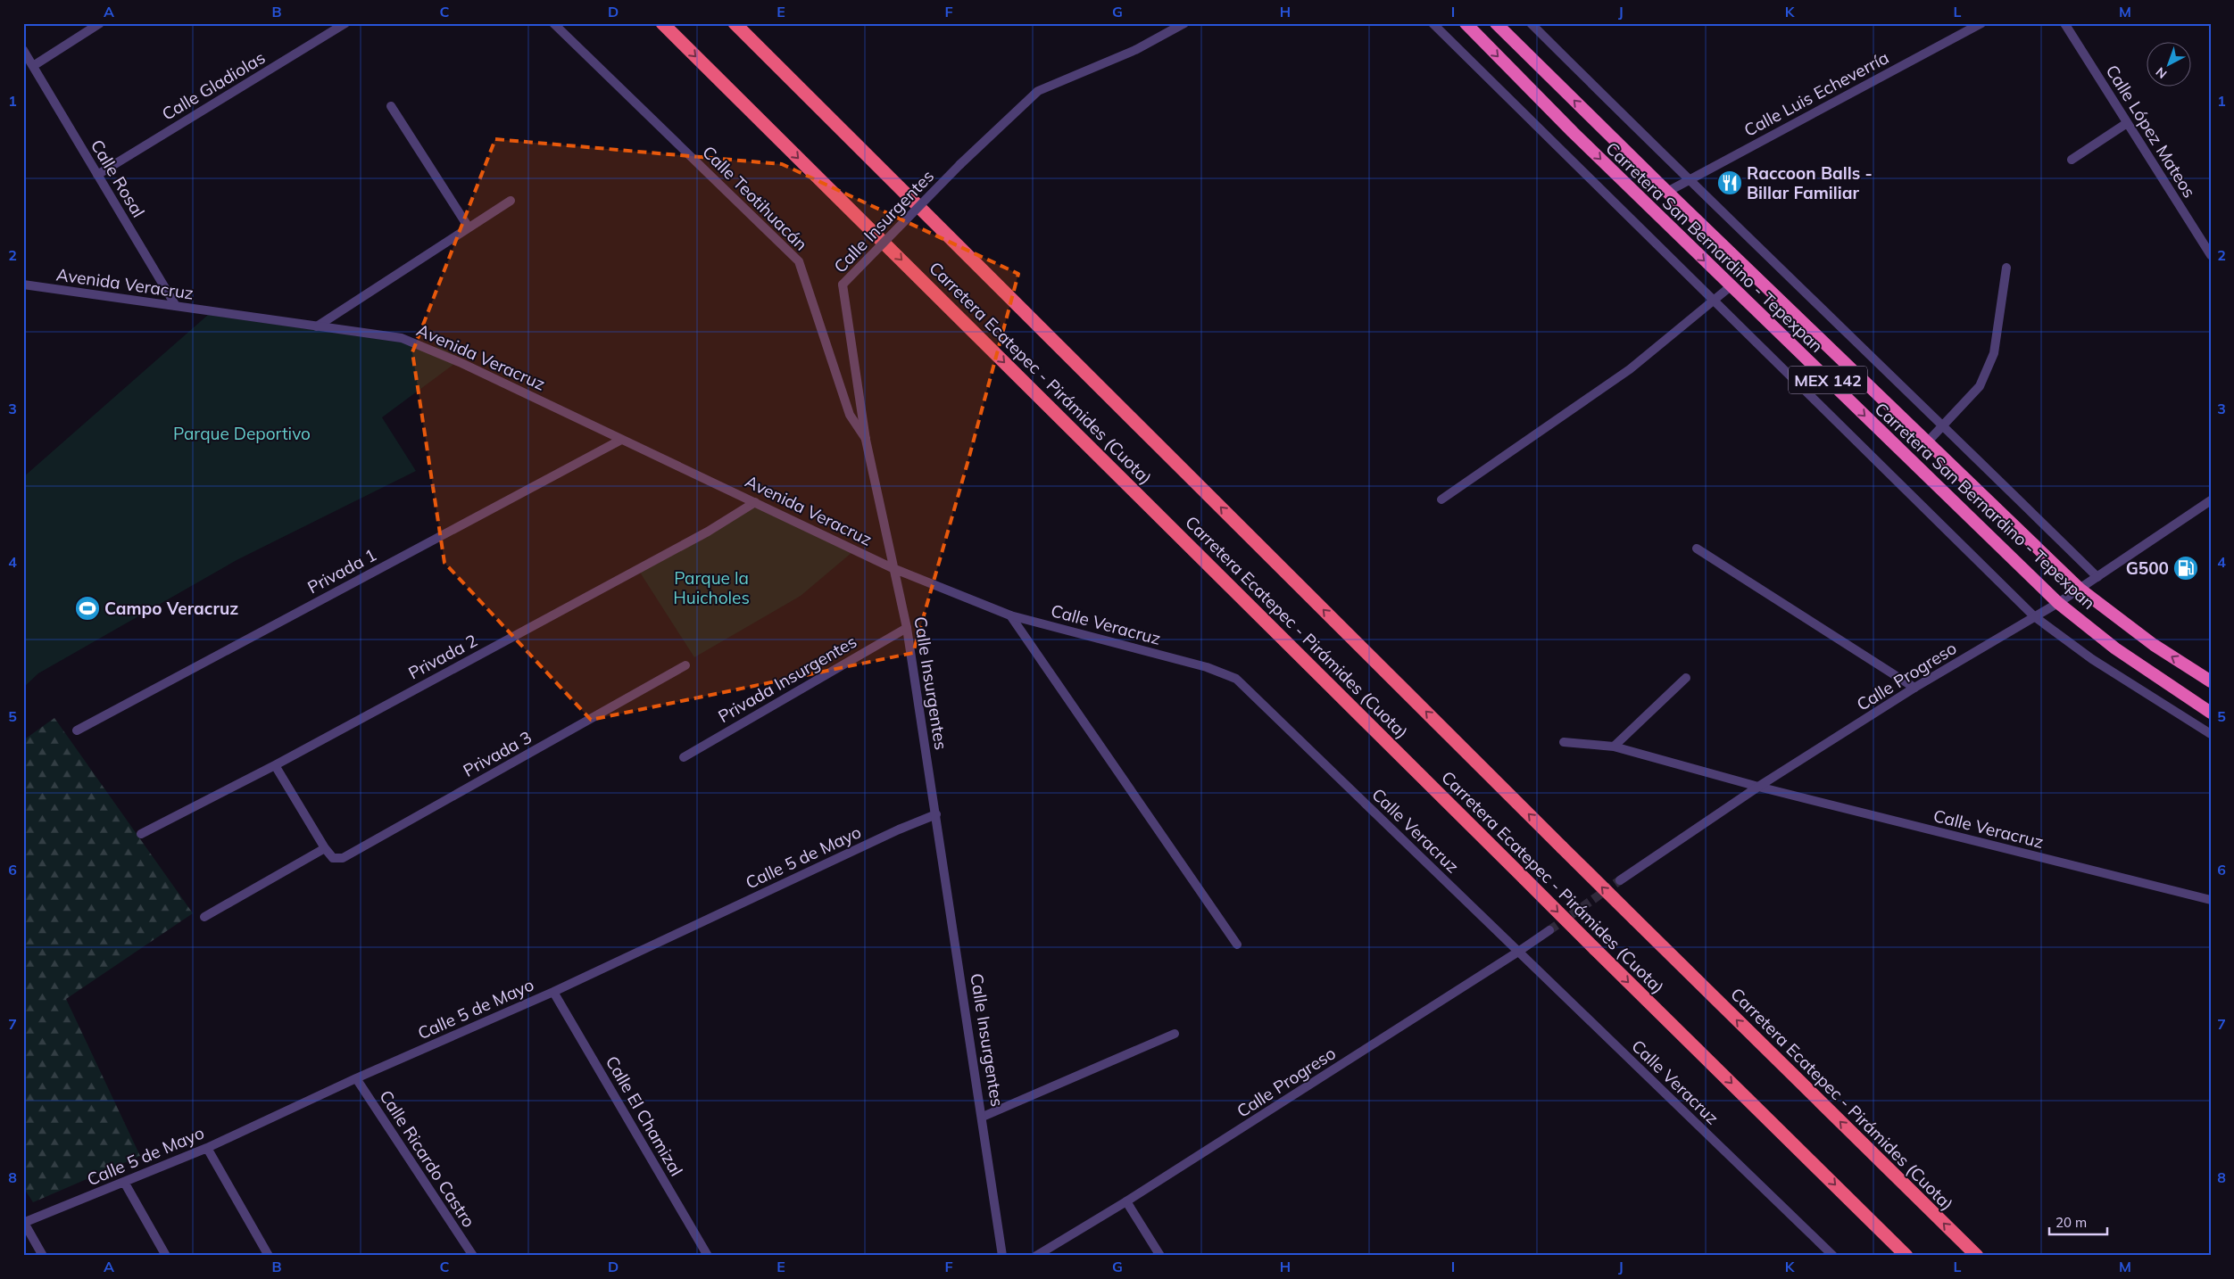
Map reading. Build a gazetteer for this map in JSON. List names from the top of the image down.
{
  "streets": {
    "highway": ["Carretera San Bernardino - Tepexpan", "Carretera Ecatepec - Pirámides (Cuota)", "MEX 142"],
    "street": [
      "Calle Gladiolas",
      "Calle Luis Echeverría",
      "Calle López Mateos",
      "Calle Rosal",
      "Calle Teotihuacán",
      "Calle Insurgentes",
      "Avenida Veracruz",
      "Privada 1",
      "Calle Veracruz",
      "Privada 2",
      "Calle Progreso",
      "Privada Insurgentes",
      "Privada 3",
      "Calle 5 de Mayo",
      "Calle El Chamizal",
      "Calle Ricardo Castro"
    ]
  },
  "crossings": [
    ["Calle Gladiolas", "Calle Rosal"],
    ["Calle Luis Echeverría", "Carretera San Bernardino - Tepexpan"],
    ["Calle Rosal", "Avenida Veracruz"],
    ["Calle Teotihuacán", "Calle Insurgentes"],
    ["Calle Insurgentes", "Avenida Veracruz"],
    ["Calle Insurgentes", "Calle Veracruz"],
    ["Calle Insurgentes", "Privada Insurgentes"],
    ["Calle Insurgentes", "Calle 5 de Mayo"],
    ["Carretera San Bernardino - Tepexpan", "Calle Progreso"],
    ["Avenida Veracruz", "Privada 1"],
    ["Avenida Veracruz", "Calle Veracruz"],
    ["Avenida Veracruz", "Privada 2"],
    ["Calle Veracruz", "Calle Progreso"],
    ["Privada 2", "Privada 3"],
    ["Calle 5 de Mayo", "Calle El Chamizal"],
    ["Calle 5 de Mayo", "Calle Ricardo Castro"]
  ],
  "parks": ["Parque Deportivo", "Parque la Huicholes"],
  "places": {
    "restaurant": ["Raccoon Balls - Billar Familiar"],
    "fuel station": ["G500"],
    "sports": ["Campo Veracruz"]
  },
  "scale_bar": "20 m",
  "north": "bottom left",
  "grid": {
    "columns": [
      "A",
      "B",
      "C",
      "D",
      "E",
      "F",
      "G",
      "H",
      "I",
      "J",
      "K",
      "L",
      "M"
    ],
    "rows": [
      "1",
      "2",
      "3",
      "4",
      "5",
      "6",
      "7",
      "8"
    ]
  }
}
